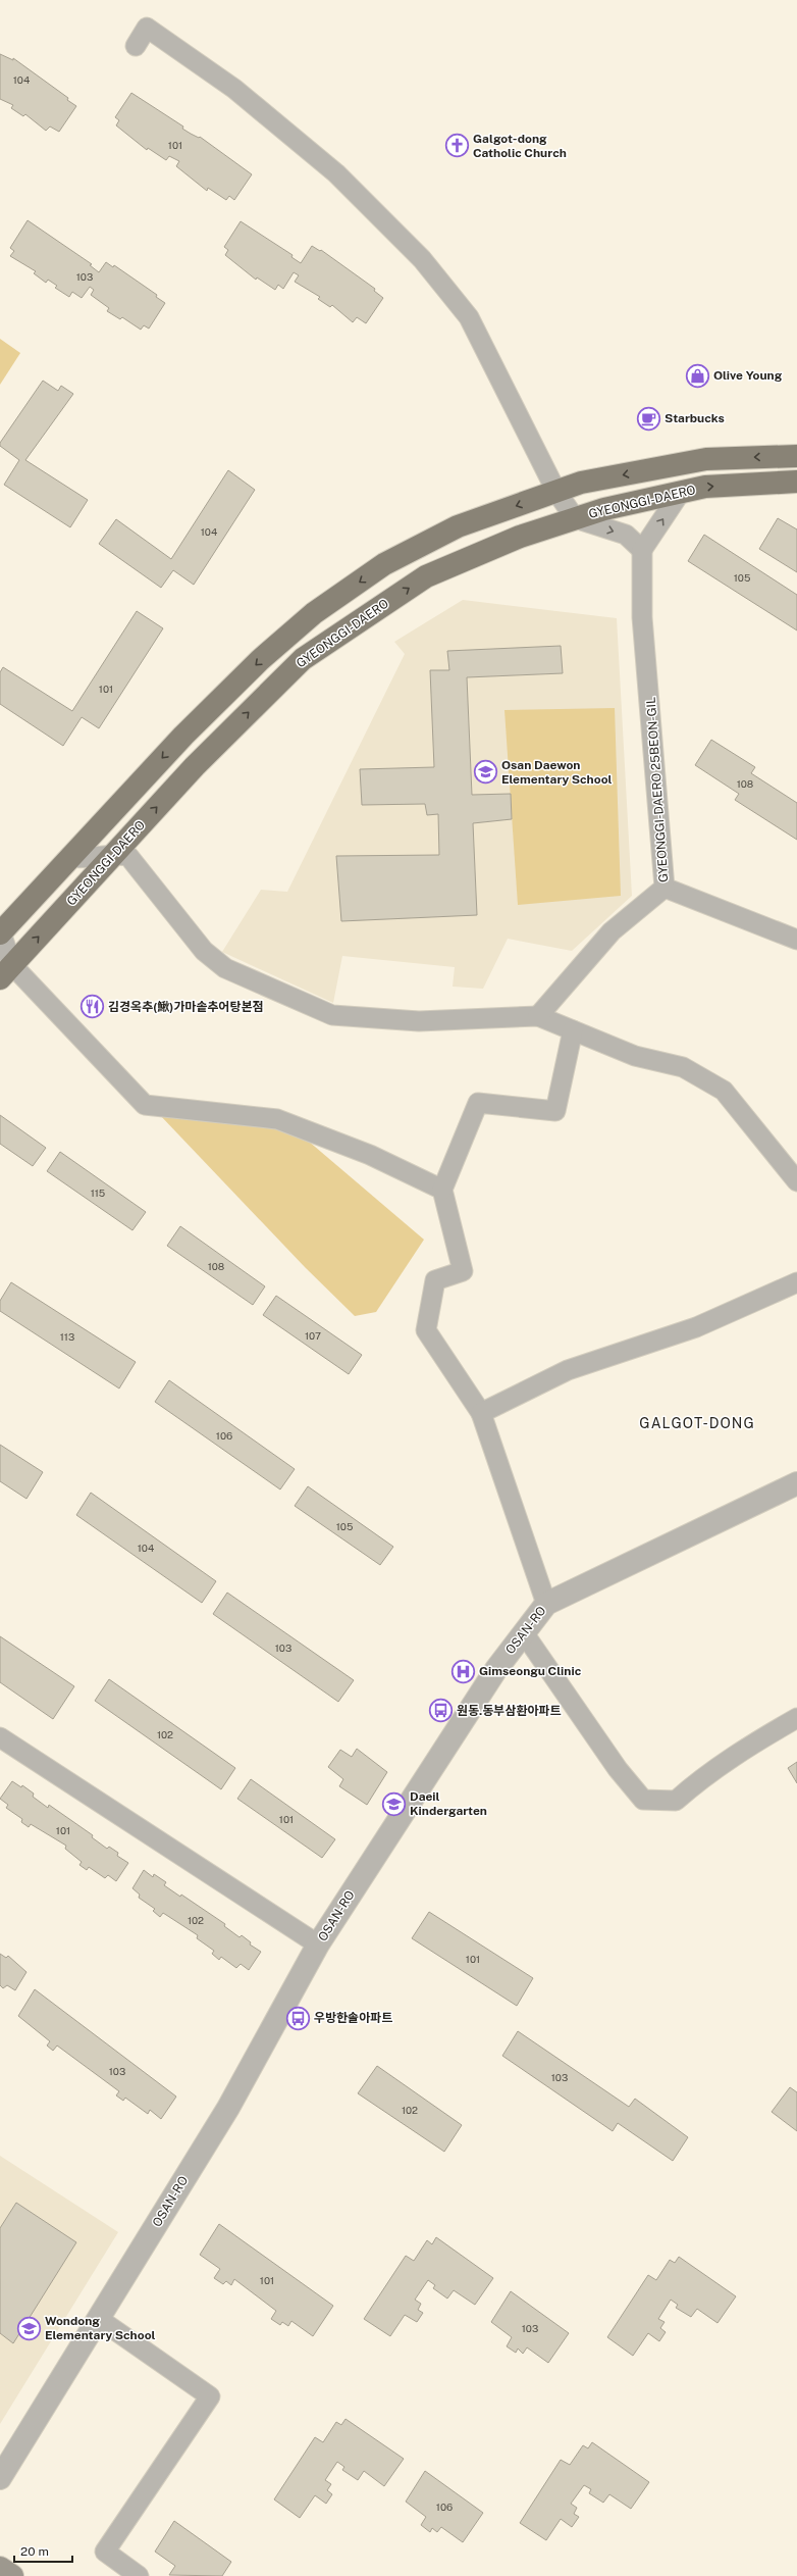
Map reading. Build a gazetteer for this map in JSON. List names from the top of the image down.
{
  "streets": {
    "main road": ["GYEONGGI-DAERO"],
    "street": ["GYEONGGI-DAERO 25BEON-GIL", "OSAN-RO"]
  },
  "districts": ["GALGOT-DONG"],
  "places": {
    "church": ["Galgot-dong Catholic Church"],
    "shop": ["Olive Young"],
    "cafe": ["Starbucks"],
    "school or university": ["Osan Daewon Elementary School", "Daeil Kindergarten", "Wondong Elementary School"],
    "restaurant": ["김경옥추(鰍)가마솥추어탕본점"],
    "hospital": ["Gimseongu Clinic"],
    "bus stop": ["원동.동부삼환아파트", "우방한솔아파트"]
  },
  "house_numbers": [
    "104",
    "101",
    "103",
    "104",
    "105",
    "101",
    "108",
    "115",
    "108",
    "107",
    "113",
    "106",
    "105",
    "104",
    "103",
    "102",
    "101",
    "101",
    "102",
    "101",
    "103",
    "103",
    "102",
    "101",
    "103",
    "106"
  ],
  "scale_bar": "20 m"
}
